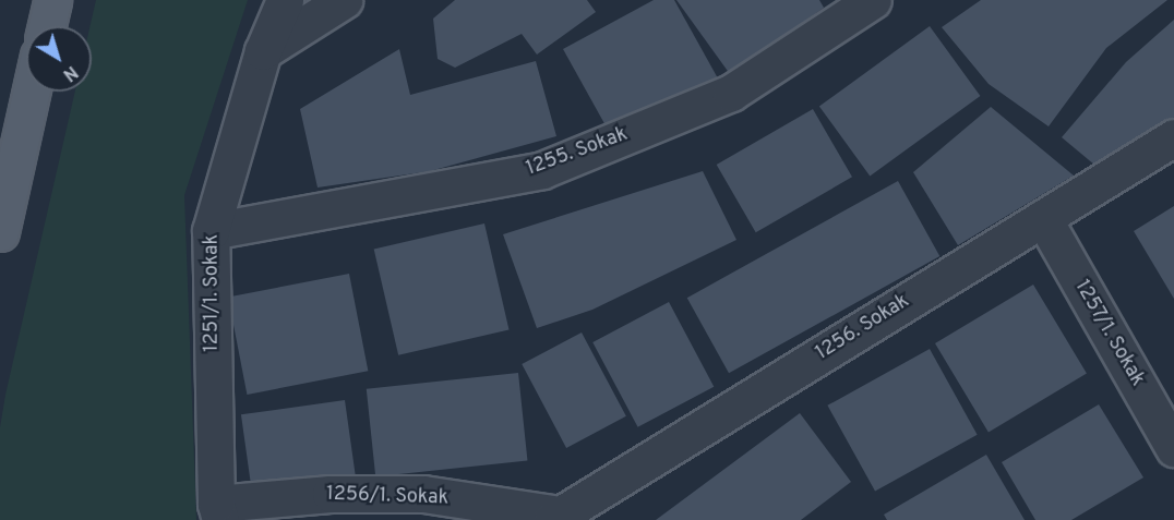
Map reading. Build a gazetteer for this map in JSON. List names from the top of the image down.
{
  "streets": {
    "street": [
      "1255. Sokak",
      "1251/1. Sokak",
      "1256. Sokak",
      "1257/1. Sokak",
      "1256/1. Sokak"
    ]
  },
  "crossings": [
    ["1255. Sokak", "1251/1. Sokak"],
    ["1251/1. Sokak", "1256/1. Sokak"],
    ["1256. Sokak", "1257/1. Sokak"],
    ["1256. Sokak", "1256/1. Sokak"]
  ],
  "north": "bottom right"
}
